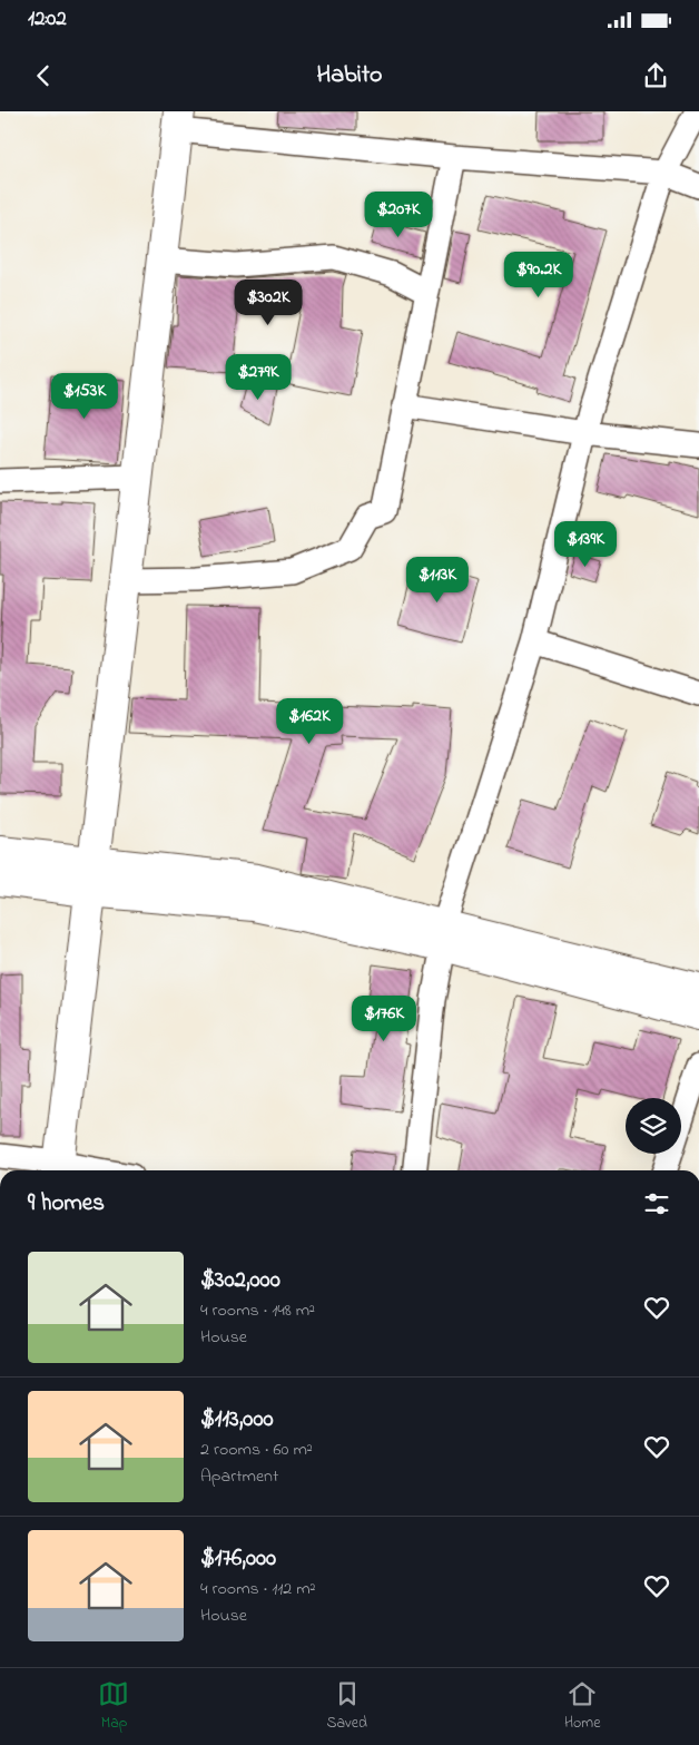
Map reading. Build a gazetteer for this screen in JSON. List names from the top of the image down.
{
  "page": {
    "status": "12:02",
    "header": "Habito",
    "price": [
      "$207K",
      "$90.2K",
      "$302K",
      "$279K",
      "$153K",
      "$139K",
      "$113K",
      "$162K",
      "$176K"
    ],
    "heading": "9 homes",
    "list": [
      {
        "name": "$302,000",
        "note": "4 rooms · 148 m² · House"
      },
      {
        "name": "$113,000",
        "note": "2 rooms · 60 m² · Apartment"
      },
      {
        "name": "$176,000",
        "note": "4 rooms · 112 m² · House"
      }
    ],
    "tabs": ["Map", "Saved", "Home"]
  }
}
